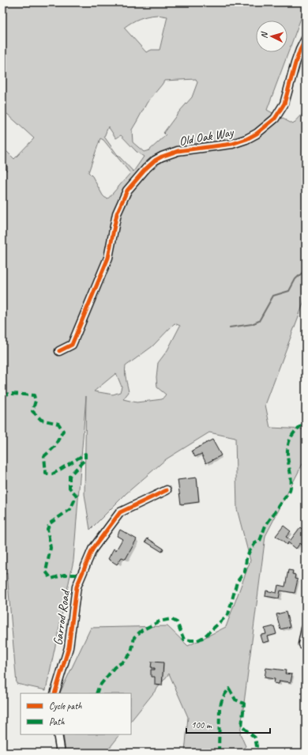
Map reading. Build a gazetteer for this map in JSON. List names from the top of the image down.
{
  "streets": {
    "street": ["Old Oak Way", "Garrod Road"]
  },
  "legend": ["Cycle path", "Path"],
  "scale_bar": "100 m",
  "north": "left"
}
